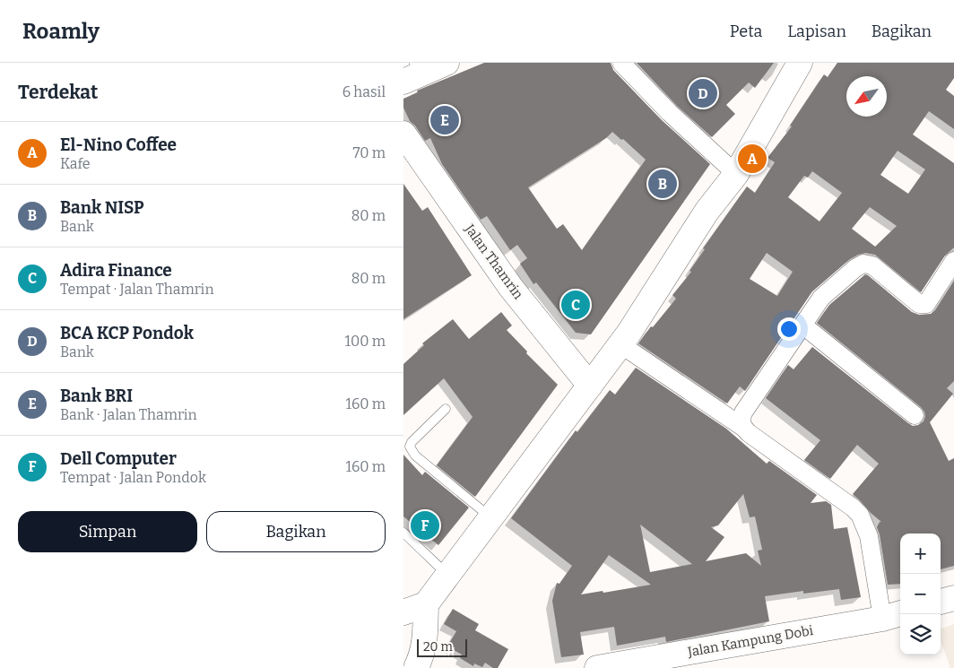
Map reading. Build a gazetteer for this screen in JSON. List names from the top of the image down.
{
  "streets": {
    "main road": ["Jalan Thamrin", "Jalan Kampung Dobi"]
  },
  "scale_bar": "20 m",
  "north": "bottom left",
  "page": {
    "header": "Roamly",
    "nav": ["Peta", "Lapisan", "Bagikan"],
    "heading": ["Terdekat", "6 hasil"],
    "pins": [
      "D",
      "E",
      "A",
      "B",
      "C",
      "F"
    ],
    "list": [
      {
        "mark": "A",
        "name": "El-Nino Coffee",
        "note": "Kafe",
        "value": "70 m"
      },
      {
        "mark": "B",
        "name": "Bank NISP",
        "note": "Bank",
        "value": "80 m"
      },
      {
        "mark": "C",
        "name": "Adira Finance",
        "note": "Tempat · Jalan Thamrin",
        "value": "80 m"
      },
      {
        "mark": "D",
        "name": "BCA KCP Pondok",
        "note": "Bank",
        "value": "100 m"
      },
      {
        "mark": "E",
        "name": "Bank BRI",
        "note": "Bank · Jalan Thamrin",
        "value": "160 m"
      },
      {
        "mark": "F",
        "name": "Dell Computer",
        "note": "Tempat · Jalan Pondok",
        "value": "160 m"
      }
    ],
    "buttons": ["Simpan", "Bagikan"],
    "map_buttons": ["+", "−"],
    "scale": "20 m"
  }
}
